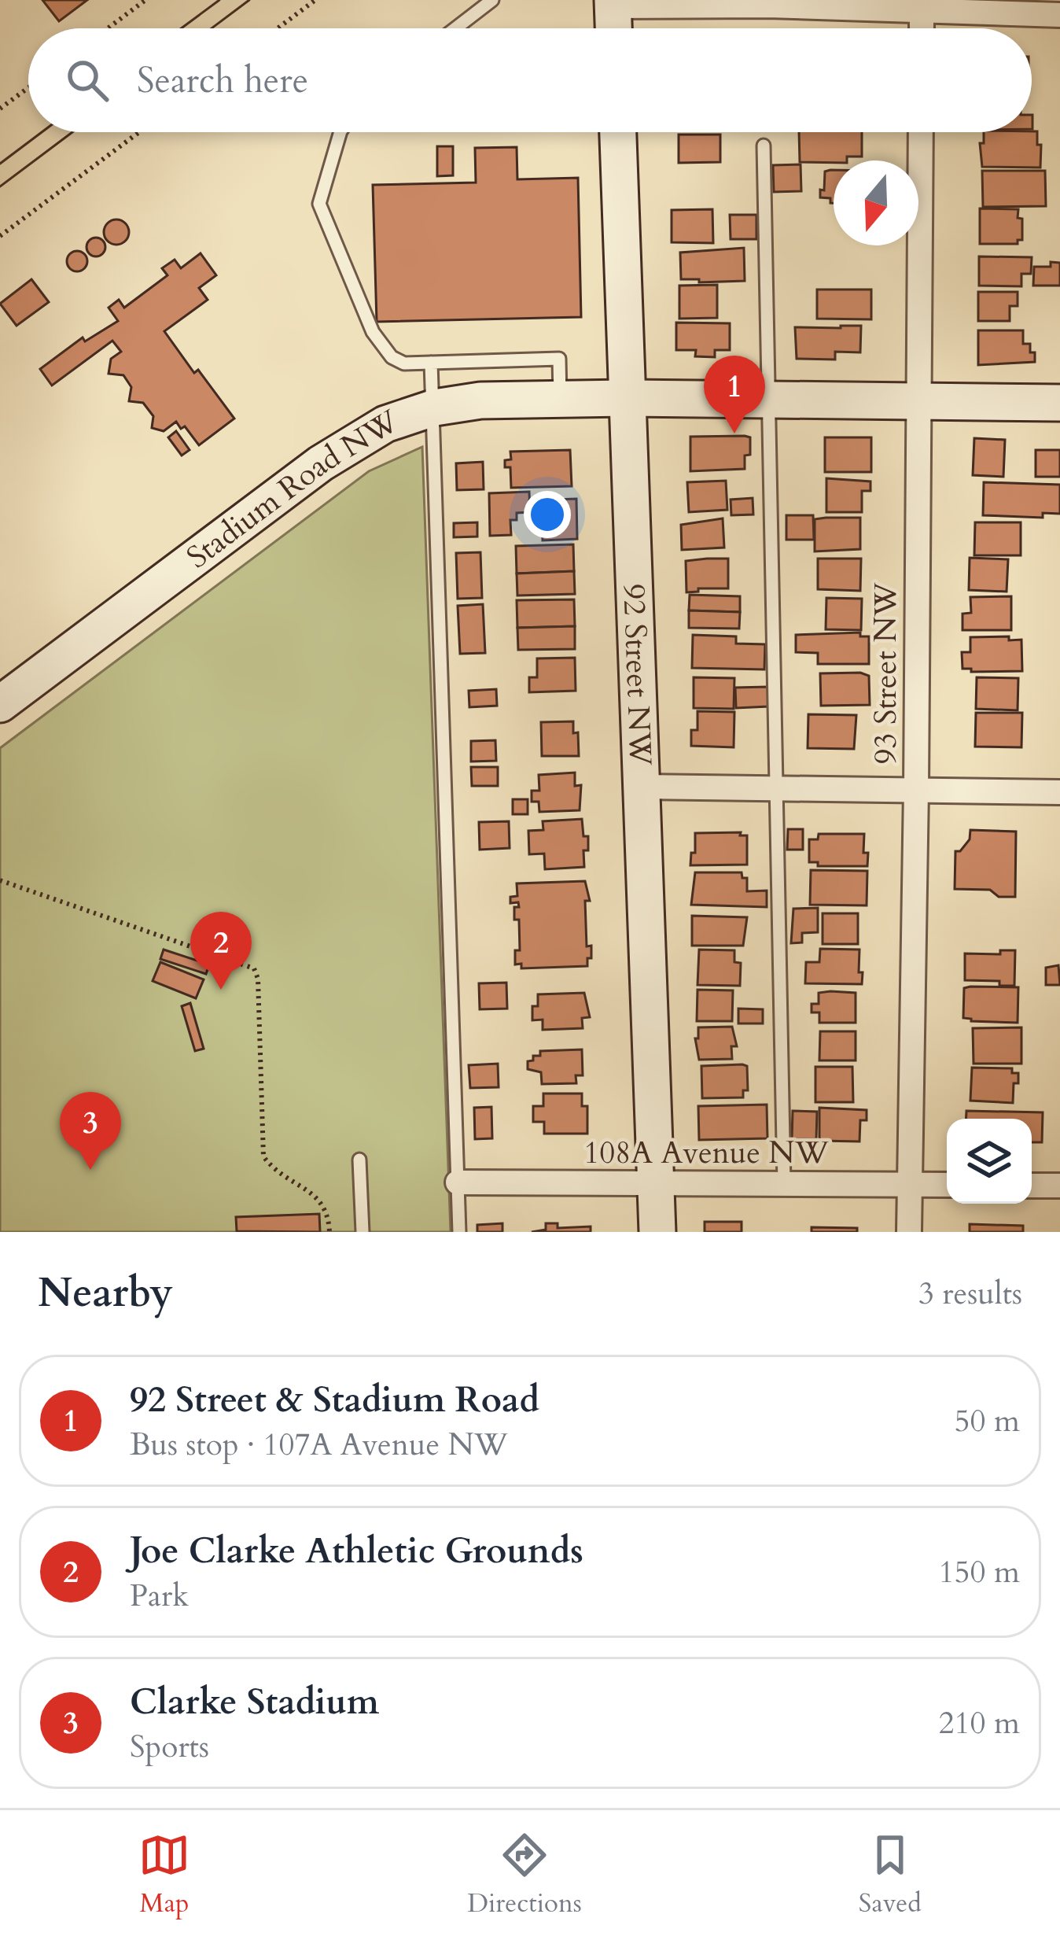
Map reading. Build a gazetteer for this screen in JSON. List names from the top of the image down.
{
  "streets": {
    "main road": ["Stadium Road NW", "92 Street NW"],
    "street": ["93 Street NW", "108A Avenue NW"]
  },
  "crossings": [
    ["Stadium Road NW", "92 Street NW"],
    ["Stadium Road NW", "93 Street NW"],
    ["92 Street NW", "108A Avenue NW"],
    ["93 Street NW", "108A Avenue NW"]
  ],
  "north": "bottom",
  "page": {
    "search": "Search here",
    "pins": ["1", "2", "3"],
    "heading": ["Nearby", "3 results"],
    "list": [
      {
        "mark": "1",
        "name": "92 Street & Stadium Road",
        "note": "Bus stop · 107A Avenue NW",
        "value": "50 m"
      },
      {
        "mark": "2",
        "name": "Joe Clarke Athletic Grounds",
        "note": "Park",
        "value": "150 m"
      },
      {
        "mark": "3",
        "name": "Clarke Stadium",
        "note": "Sports",
        "value": "210 m"
      }
    ],
    "nav": ["Map", "Directions", "Saved"]
  }
}
